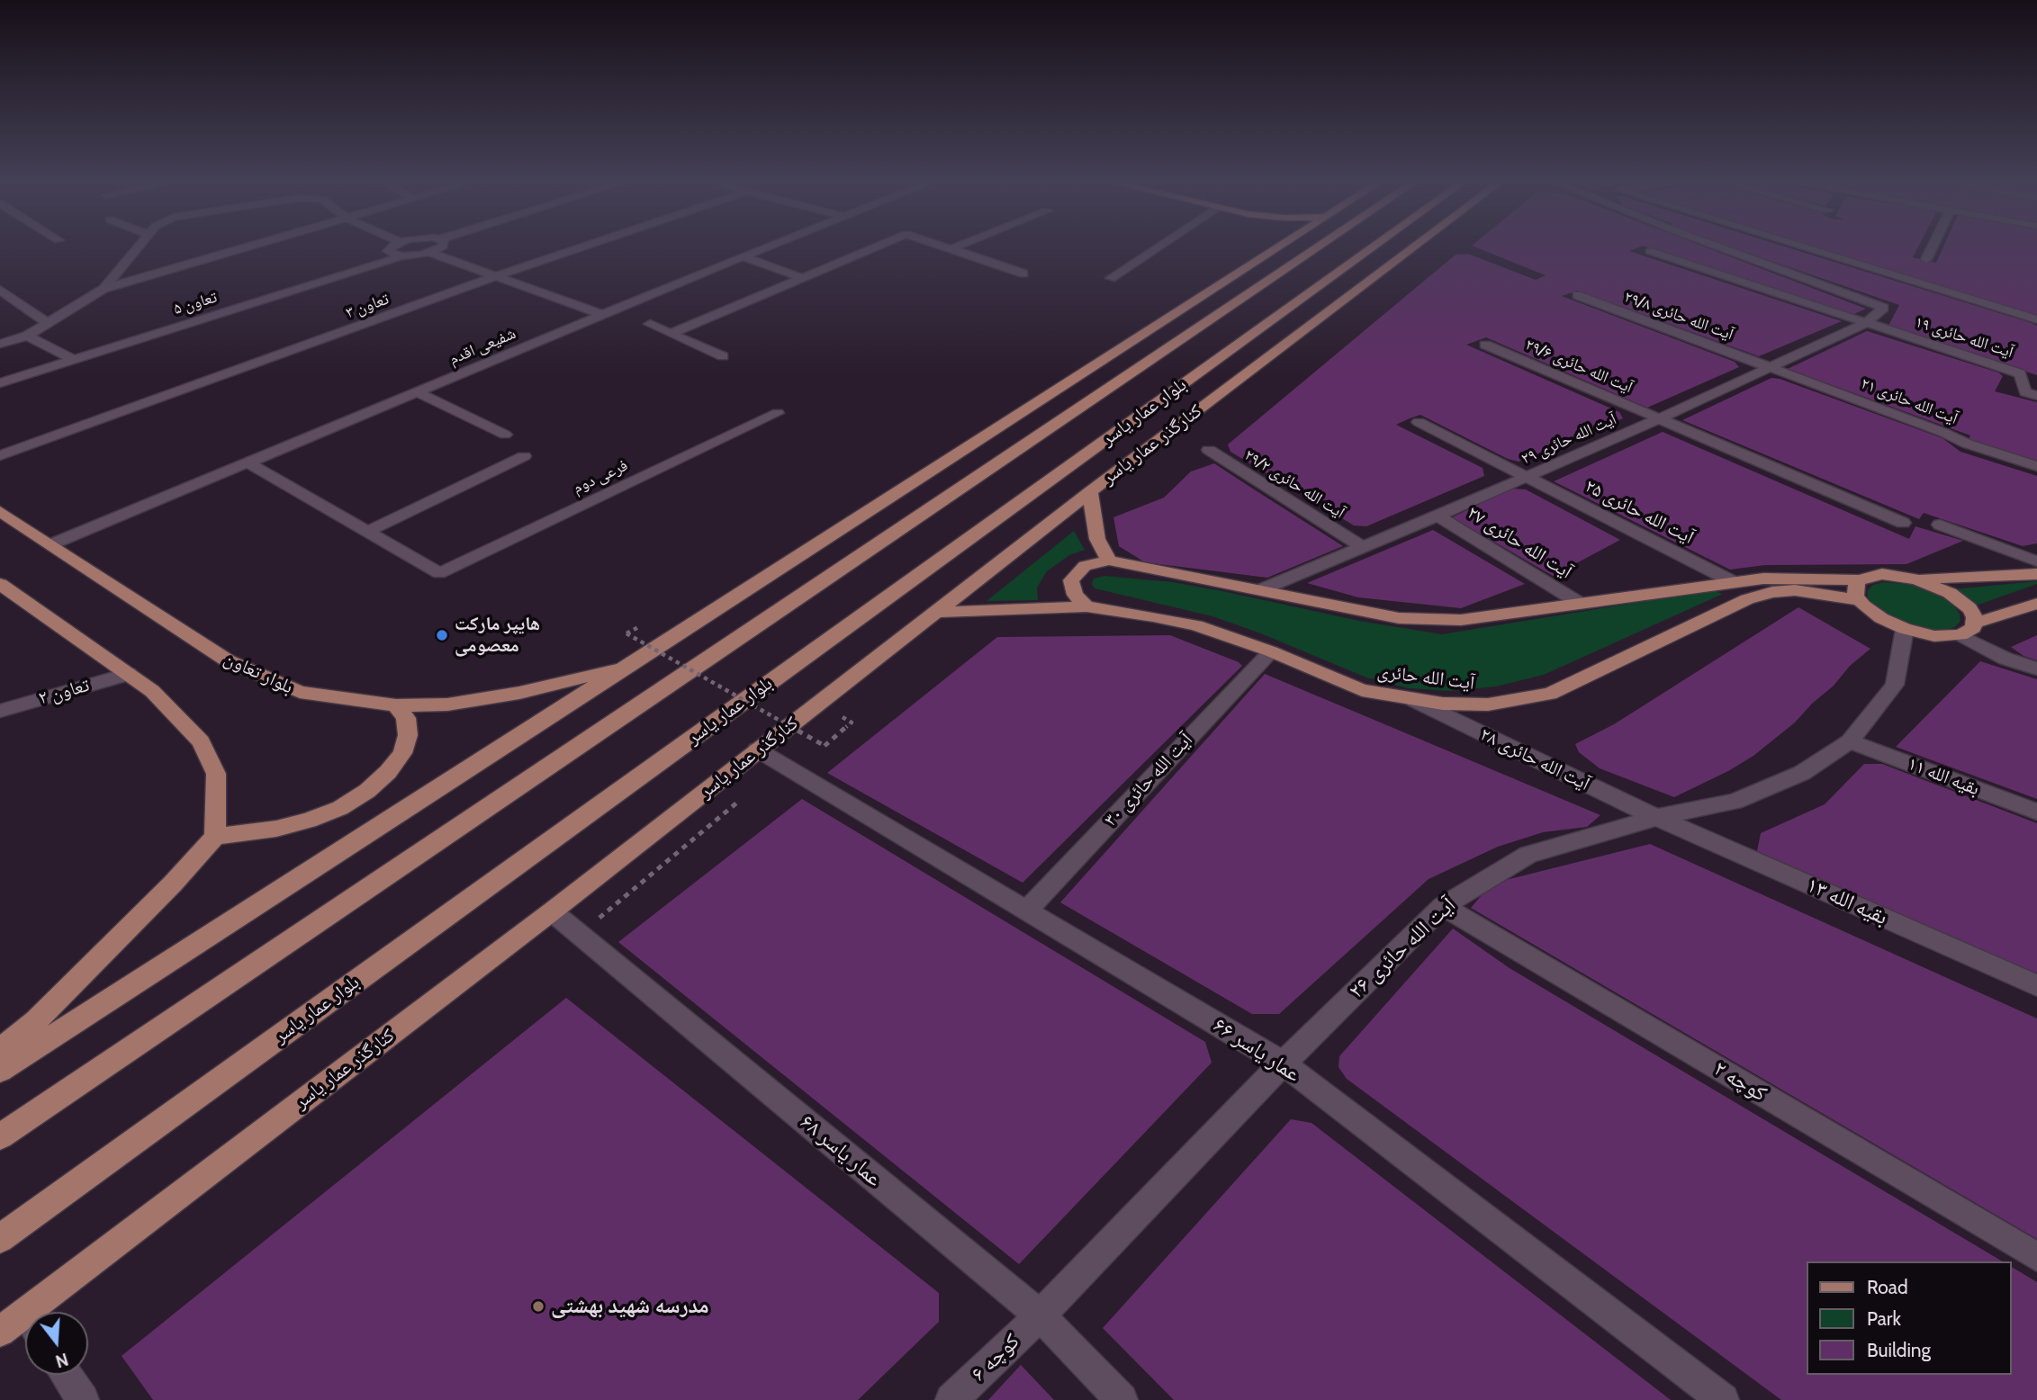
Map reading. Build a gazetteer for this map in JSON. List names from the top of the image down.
{
  "streets": {
    "main road": [
      "بلوار عمار یاسر",
      "کنارگذر عمار یاسر",
      "بلوار تعاون",
      "آیت الله حائری"
    ],
    "street": [
      "تعاون ۵",
      "تعاون ۳",
      "آیت الله حائری ۲۹/۸",
      "آیت الله حائری ۱۹",
      "شفیعی اقدم",
      "آیت الله حائری ۲۹/۶",
      "آیت الله حائری ۲۱",
      "آیت الله حائری ۲۹",
      "فرعی دوم",
      "آیت الله حائری ۲۹/۲",
      "آیت الله حائری ۲۵",
      "آیت الله حائری ۲۷",
      "تعاون ۲",
      "آیت الله حائری ۲۸",
      "بقیه الله ۱۱",
      "آیت الله حائری ۳۰",
      "بقیه الله ۱۳",
      "آیت الله حائری ۲۶",
      "عمار یاسر ۶۶",
      "کوچه ۲",
      "عمار یاسر ۶۸",
      "کوچه ۶"
    ]
  },
  "crossings": [
    ["آیت الله حائری ۲۹/۸", "آیت الله حائری ۲۱"],
    ["آیت الله حائری ۲۹/۸", "آیت الله حائری ۲۹"],
    ["آیت الله حائری ۱۹", "آیت الله حائری ۲۹"],
    ["شفیعی اقدم", "بلوار تعاون"],
    ["آیت الله حائری ۲۹/۶", "آیت الله حائری ۲۹"],
    ["آیت الله حائری ۲۱", "آیت الله حائری ۲۹"],
    ["آیت الله حائری ۲۹", "آیت الله حائری ۲۹/۲"],
    ["آیت الله حائری ۲۹", "آیت الله حائری ۲۵"],
    ["آیت الله حائری ۲۹", "آیت الله حائری ۲۷"],
    ["کنارگذر عمار یاسر", "آیت الله حائری"],
    ["کنارگذر عمار یاسر", "عمار یاسر ۶۶"],
    ["کنارگذر عمار یاسر", "عمار یاسر ۶۸"],
    ["آیت الله حائری", "آیت الله حائری ۲۸"],
    ["آیت الله حائری", "آیت الله حائری ۳۰"],
    ["آیت الله حائری ۲۸", "بقیه الله ۱۳"],
    ["آیت الله حائری ۲۸", "آیت الله حائری ۲۶"],
    ["بقیه الله ۱۱", "آیت الله حائری ۲۶"],
    ["آیت الله حائری ۳۰", "عمار یاسر ۶۶"],
    ["بقیه الله ۱۳", "آیت الله حائری ۲۶"],
    ["آیت الله حائری ۲۶", "عمار یاسر ۶۶"],
    ["آیت الله حائری ۲۶", "کوچه ۲"],
    ["آیت الله حائری ۲۶", "عمار یاسر ۶۸"],
    ["آیت الله حائری ۲۶", "کوچه ۶"],
    ["عمار یاسر ۶۸", "کوچه ۶"]
  ],
  "places": ["هایپر مارکت معصومی", "مدرسه شهید بهشتی"],
  "legend": ["Road", "Park", "Building"],
  "north": "bottom"
}
